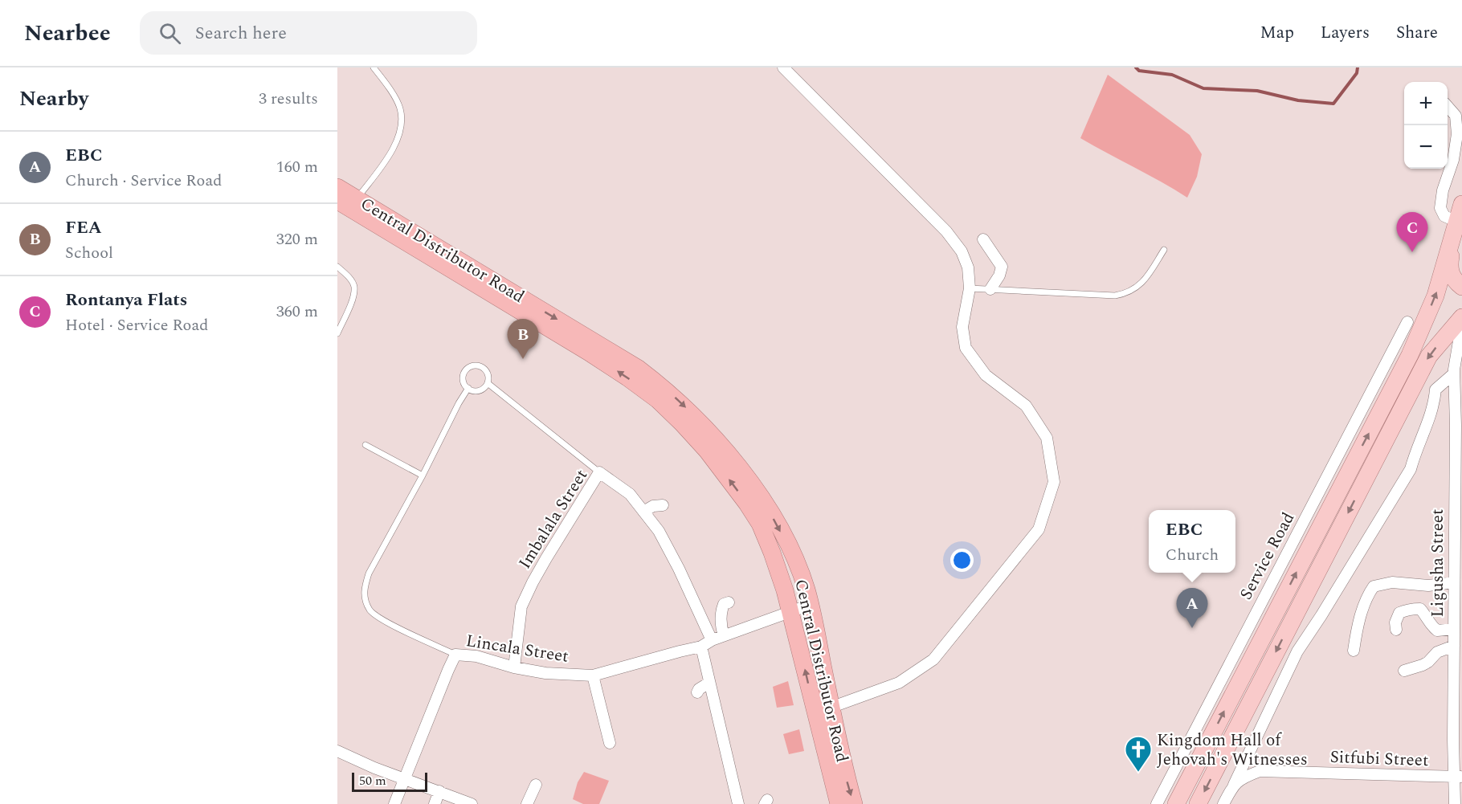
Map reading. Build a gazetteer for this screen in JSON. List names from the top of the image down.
{
  "streets": {
    "highway": ["Central Distributor Road"],
    "street": [
      "Imbalala Street",
      "Service Road",
      "Ligusha Street",
      "Lincala Street",
      "Sitfubi Street"
    ]
  },
  "crossings": [
    ["Central Distributor Road", "Lincala Street"],
    ["Imbalala Street", "Lincala Street"],
    ["Ligusha Street", "Sitfubi Street"]
  ],
  "places": {
    "church": ["Kingdom Hall of Jehovah's Witnesses"]
  },
  "scale_bar": "50 m",
  "page": {
    "header": "Nearbee",
    "search": "Search here",
    "nav": ["Map", "Layers", "Share"],
    "heading": ["Nearby", "3 results"],
    "map_buttons": ["+", "−"],
    "list": [
      {
        "mark": "A",
        "name": "EBC",
        "note": "Church · Service Road",
        "value": "160 m"
      },
      {
        "mark": "B",
        "name": "FEA",
        "note": "School",
        "value": "320 m"
      },
      {
        "mark": "C",
        "name": "Rontanya Flats",
        "note": "Hotel · Service Road",
        "value": "360 m"
      }
    ],
    "pins": ["C", "B", "A"],
    "popup": ["EBC", "Church"],
    "scale": "50 m"
  }
}
